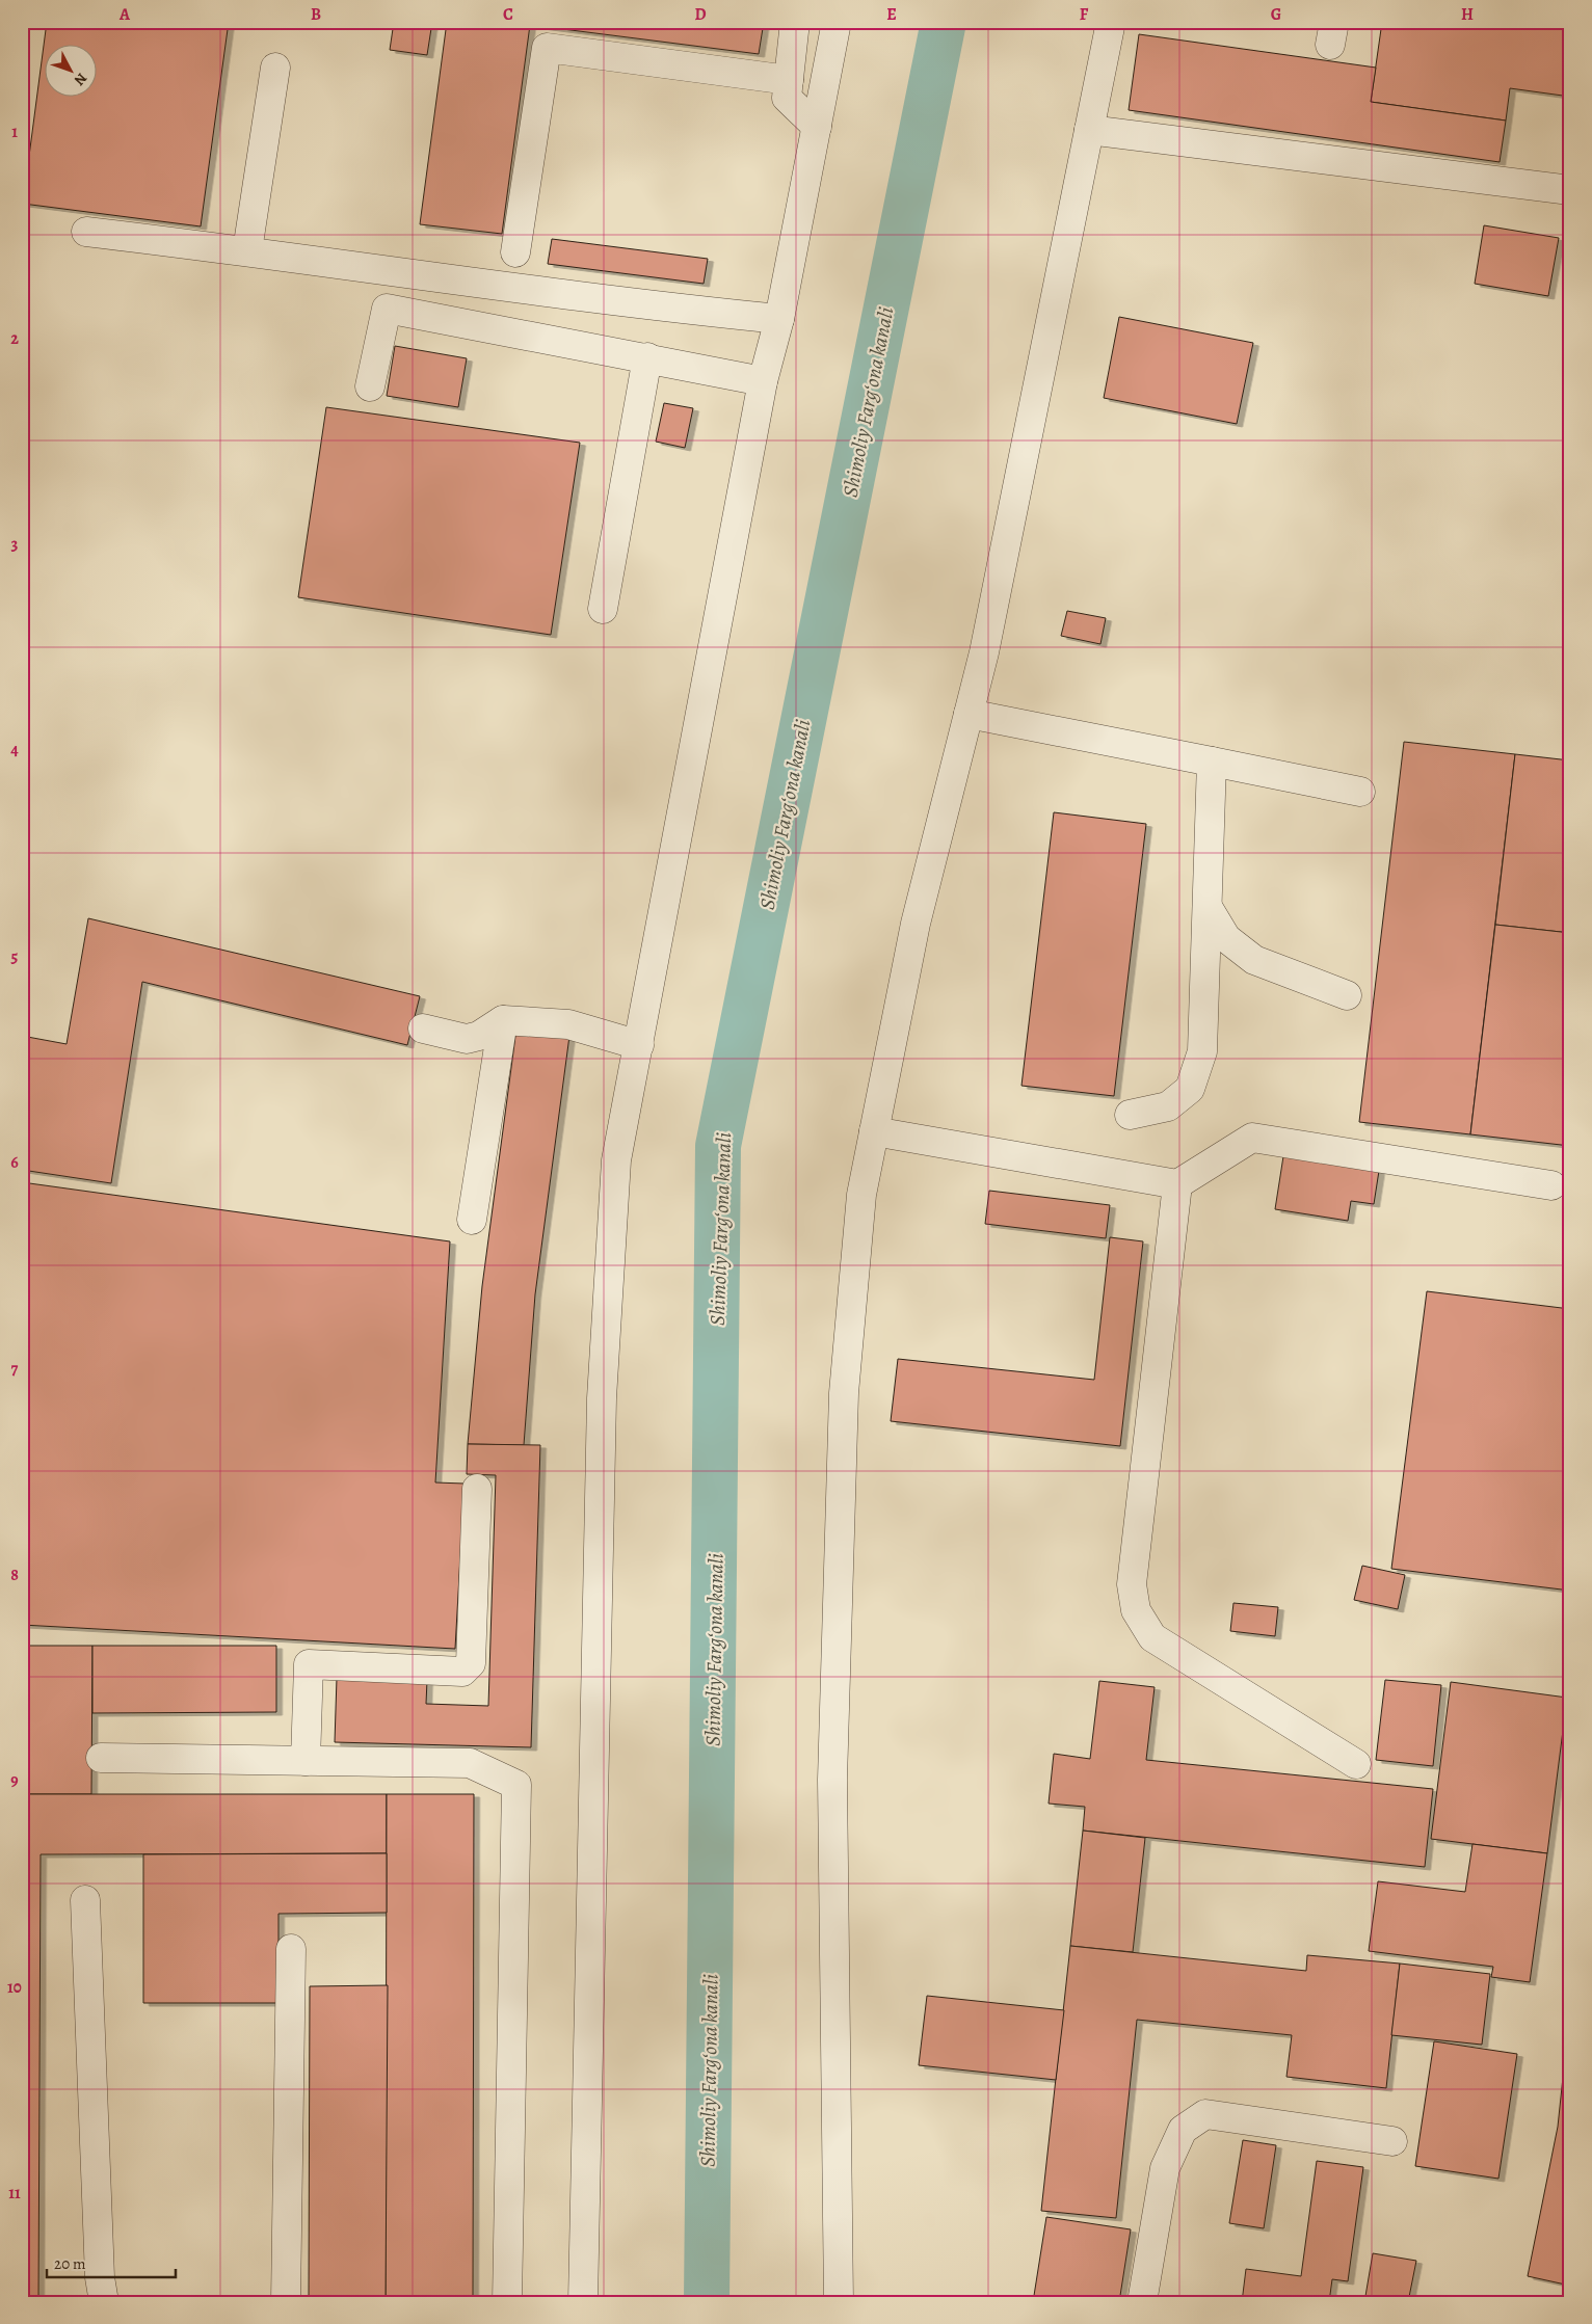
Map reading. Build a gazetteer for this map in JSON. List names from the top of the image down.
{
  "water": ["Shimoliy Fargʻona kanali"],
  "scale_bar": "20 m",
  "north": "bottom right",
  "grid": {
    "columns": [
      "A",
      "B",
      "C",
      "D",
      "E",
      "F",
      "G",
      "H"
    ],
    "rows": [
      "1",
      "2",
      "3",
      "4",
      "5",
      "6",
      "7",
      "8",
      "9",
      "10",
      "11"
    ]
  }
}
